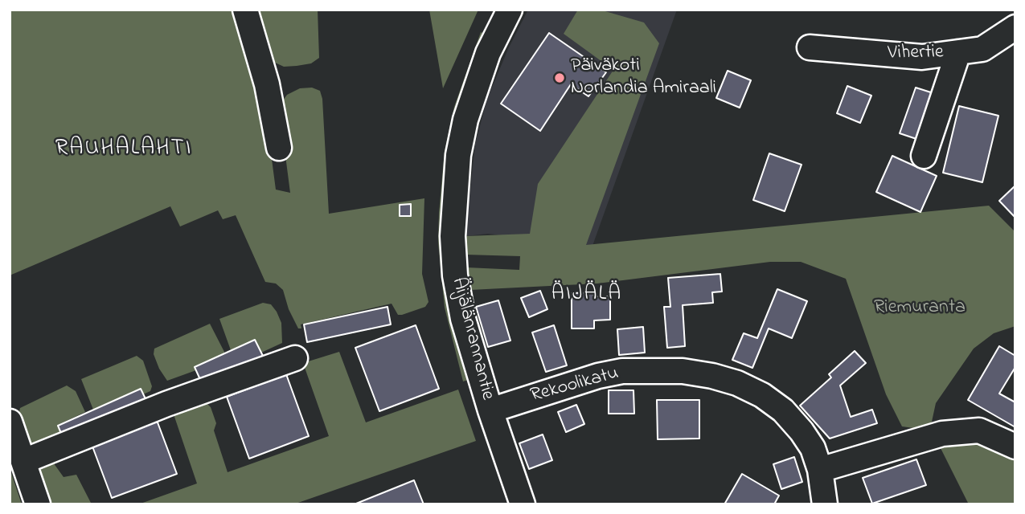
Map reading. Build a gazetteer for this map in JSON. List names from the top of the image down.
{
  "streets": {
    "street": ["Vihertie", "Äijälänrannantie", "Rekoolikatu"]
  },
  "crossings": [
    ["Äijälänrannantie", "Rekoolikatu"]
  ],
  "districts": ["RAUHALAHTI", "ÄIJÄLÄ"],
  "parks": ["Riemuranta"],
  "places": ["Päiväkoti Norlandia Amiraali"]
}
